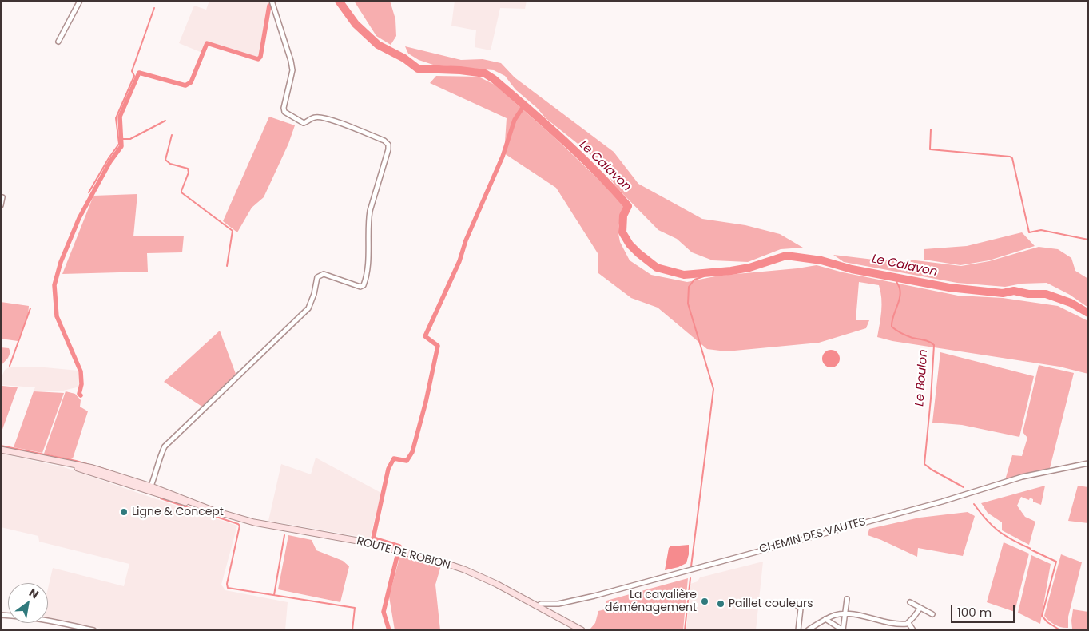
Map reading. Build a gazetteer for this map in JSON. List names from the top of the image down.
{
  "streets": {
    "main road": ["ROUTE DE ROBION"],
    "street": ["CHEMIN DES VAUTES"]
  },
  "crossings": [
    ["CHEMIN DES VAUTES", "ROUTE DE ROBION"]
  ],
  "water": ["Le Calavon", "Le Boulon"],
  "places": ["Ligne & Concept", "La cavalière déménagement", "Paillet couleurs"],
  "scale_bar": "100 m",
  "north": "top right"
}
